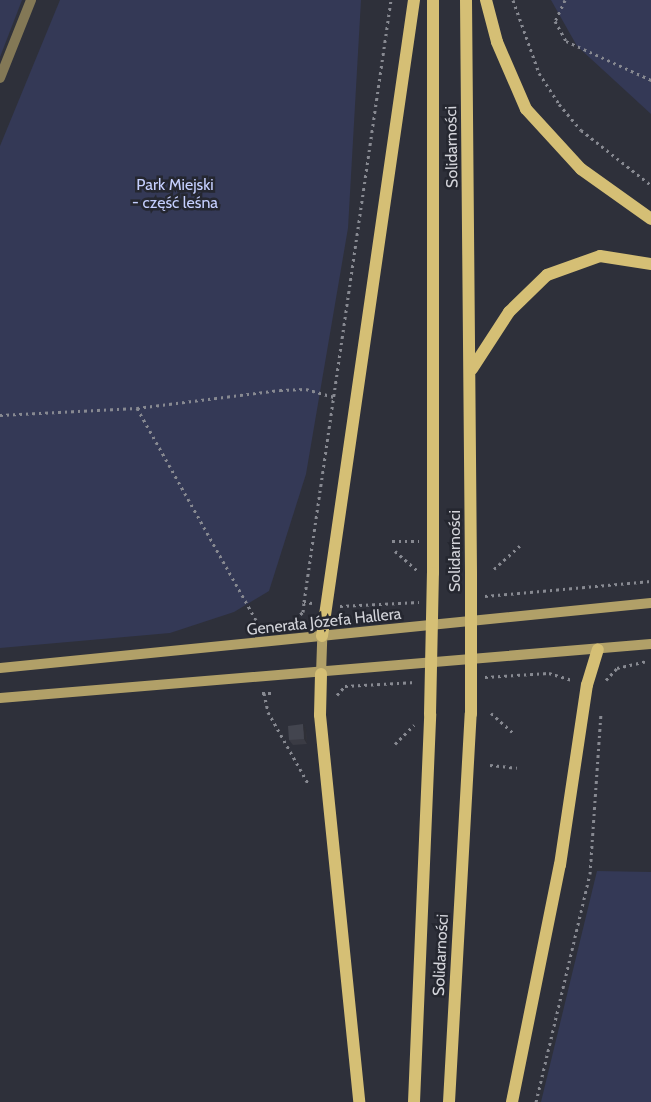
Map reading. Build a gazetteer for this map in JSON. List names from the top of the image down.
{
  "streets": {
    "main road": ["Solidarności", "Generała Józefa Hallera"]
  },
  "parks": ["Park Miejski - część leśna"]
}
